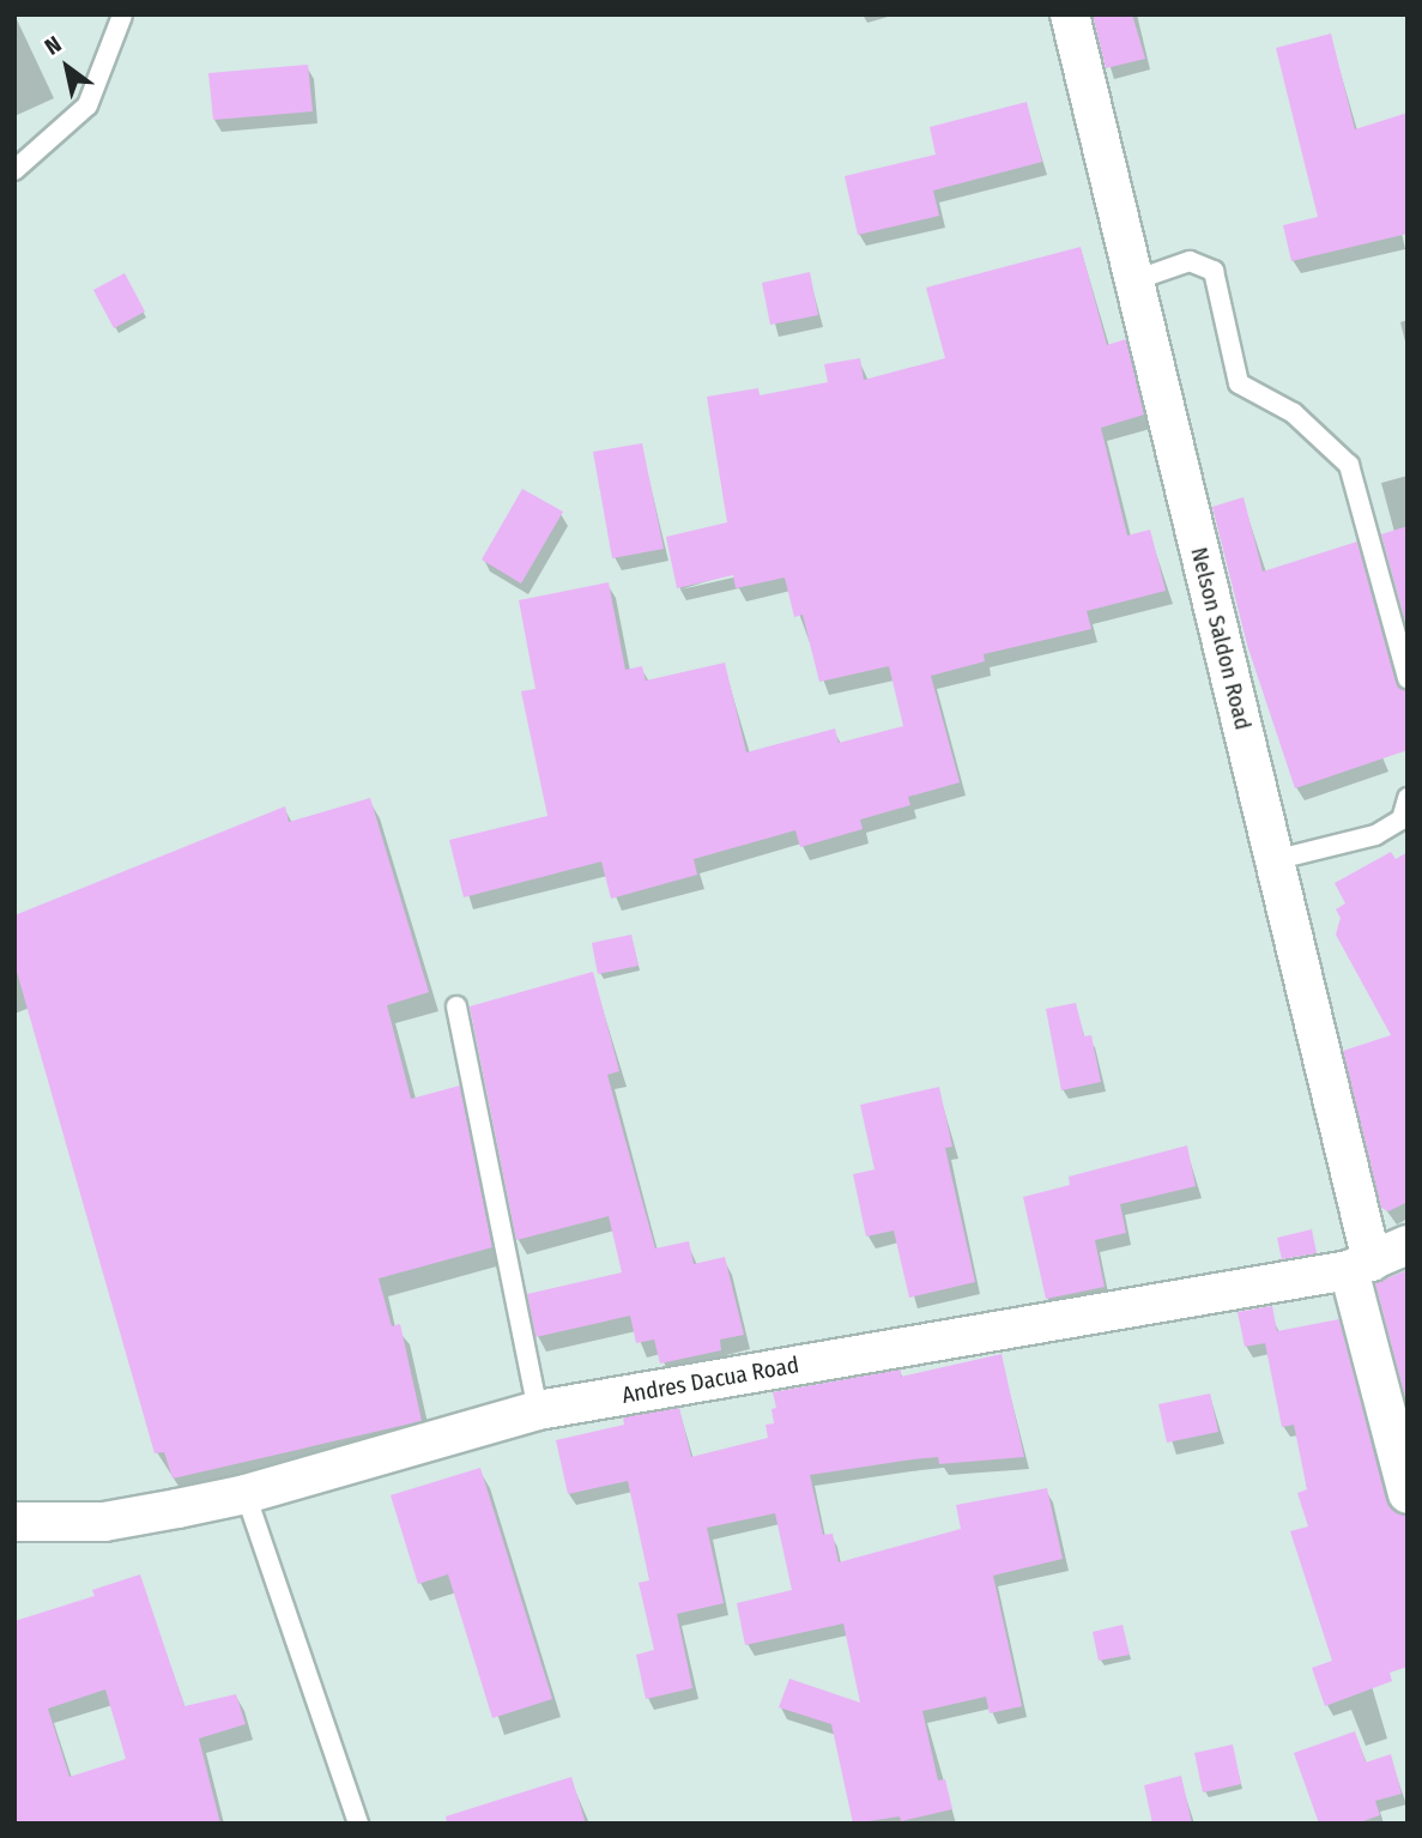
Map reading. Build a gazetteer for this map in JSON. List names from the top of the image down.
{
  "streets": {
    "street": ["Nelson Saldon Road", "Andres Dacua Road"]
  },
  "crossings": [
    ["Nelson Saldon Road", "Andres Dacua Road"]
  ],
  "north": "top left"
}
